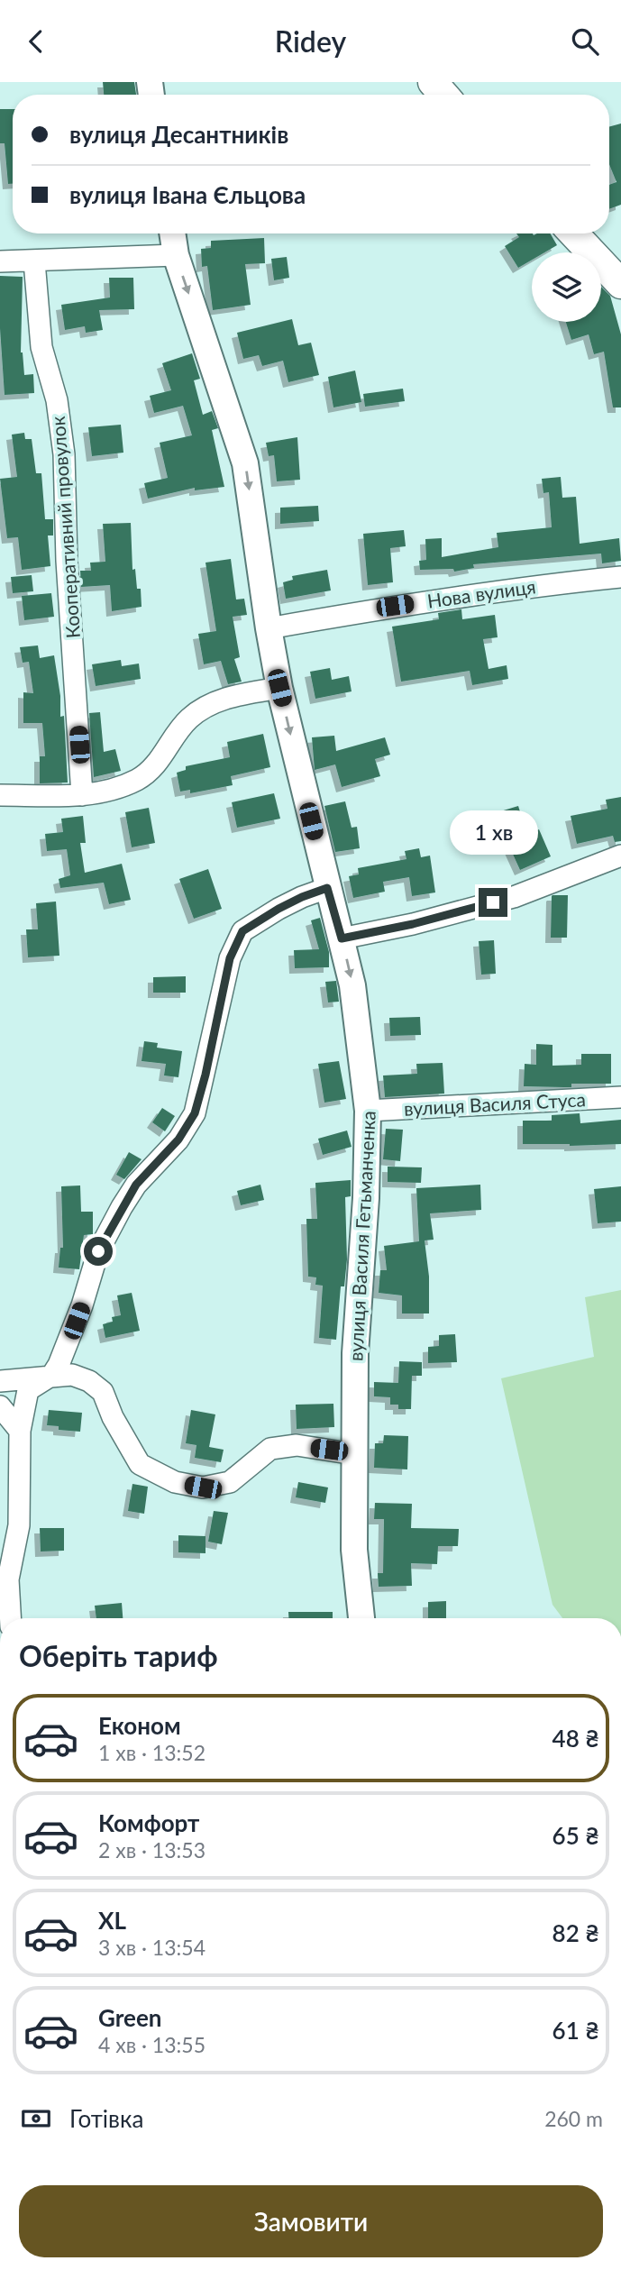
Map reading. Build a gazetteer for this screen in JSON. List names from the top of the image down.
{
  "streets": {
    "street": [
      "Кооперативний провулок",
      "Нова вулиця",
      "вулиця Василя Стуса",
      "вулиця Василя Гетьманченка"
    ]
  },
  "crossings": [
    ["Нова вулиця", "вулиця Василя Гетьманченка"],
    ["вулиця Василя Стуса", "вулиця Василя Гетьманченка"]
  ],
  "one_way": ["вулиця Василя Гетьманченка"],
  "page": {
    "header": "Ridey",
    "banner": ["вулиця Десантників", "вулиця Івана Єльцова"],
    "bubble": "1 хв",
    "heading": "Оберіть тариф",
    "list": [
      {
        "name": "Економ",
        "note": "1 хв · 13:52",
        "value": "48 ₴"
      },
      {
        "name": "Комфорт",
        "note": "2 хв · 13:53",
        "value": "65 ₴"
      },
      {
        "name": "XL",
        "note": "3 хв · 13:54",
        "value": "82 ₴"
      },
      {
        "name": "Green",
        "note": "4 хв · 13:55",
        "value": "61 ₴"
      }
    ],
    "pay": ["Готівка", "260 m"],
    "buttons": "Замовити"
  }
}
